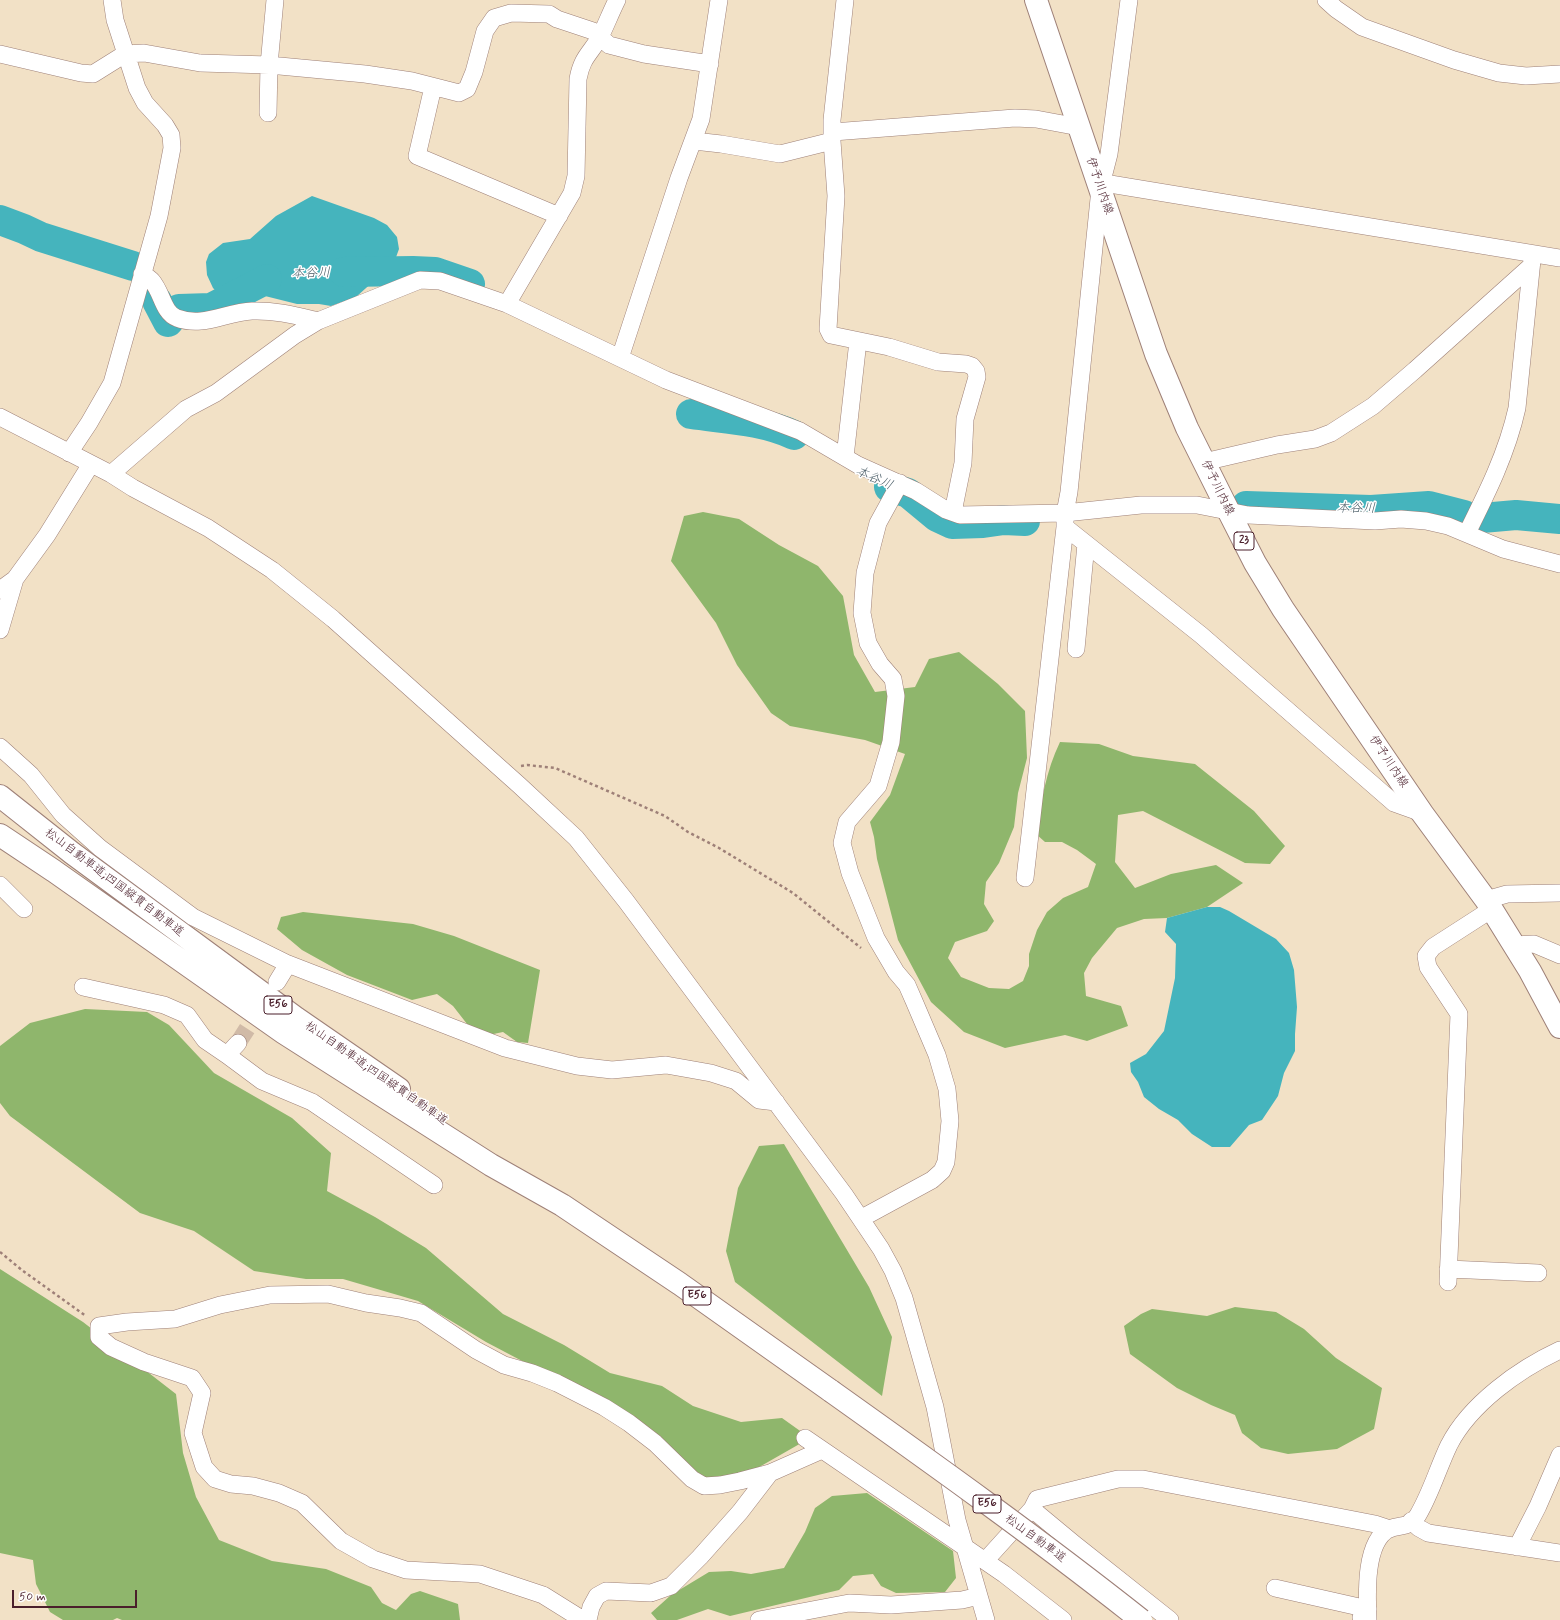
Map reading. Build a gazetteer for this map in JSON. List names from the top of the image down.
{
  "streets": {
    "main road": [
      "伊予川内線",
      "23",
      "松山自動車道;四国縦貫自動車道",
      "E56",
      "松山自動車道"
    ]
  },
  "crossings": [
    ["松山自動車道;四国縦貫自動車道", "松山自動車道"]
  ],
  "water": ["本谷川"],
  "scale_bar": "50 m"
}
